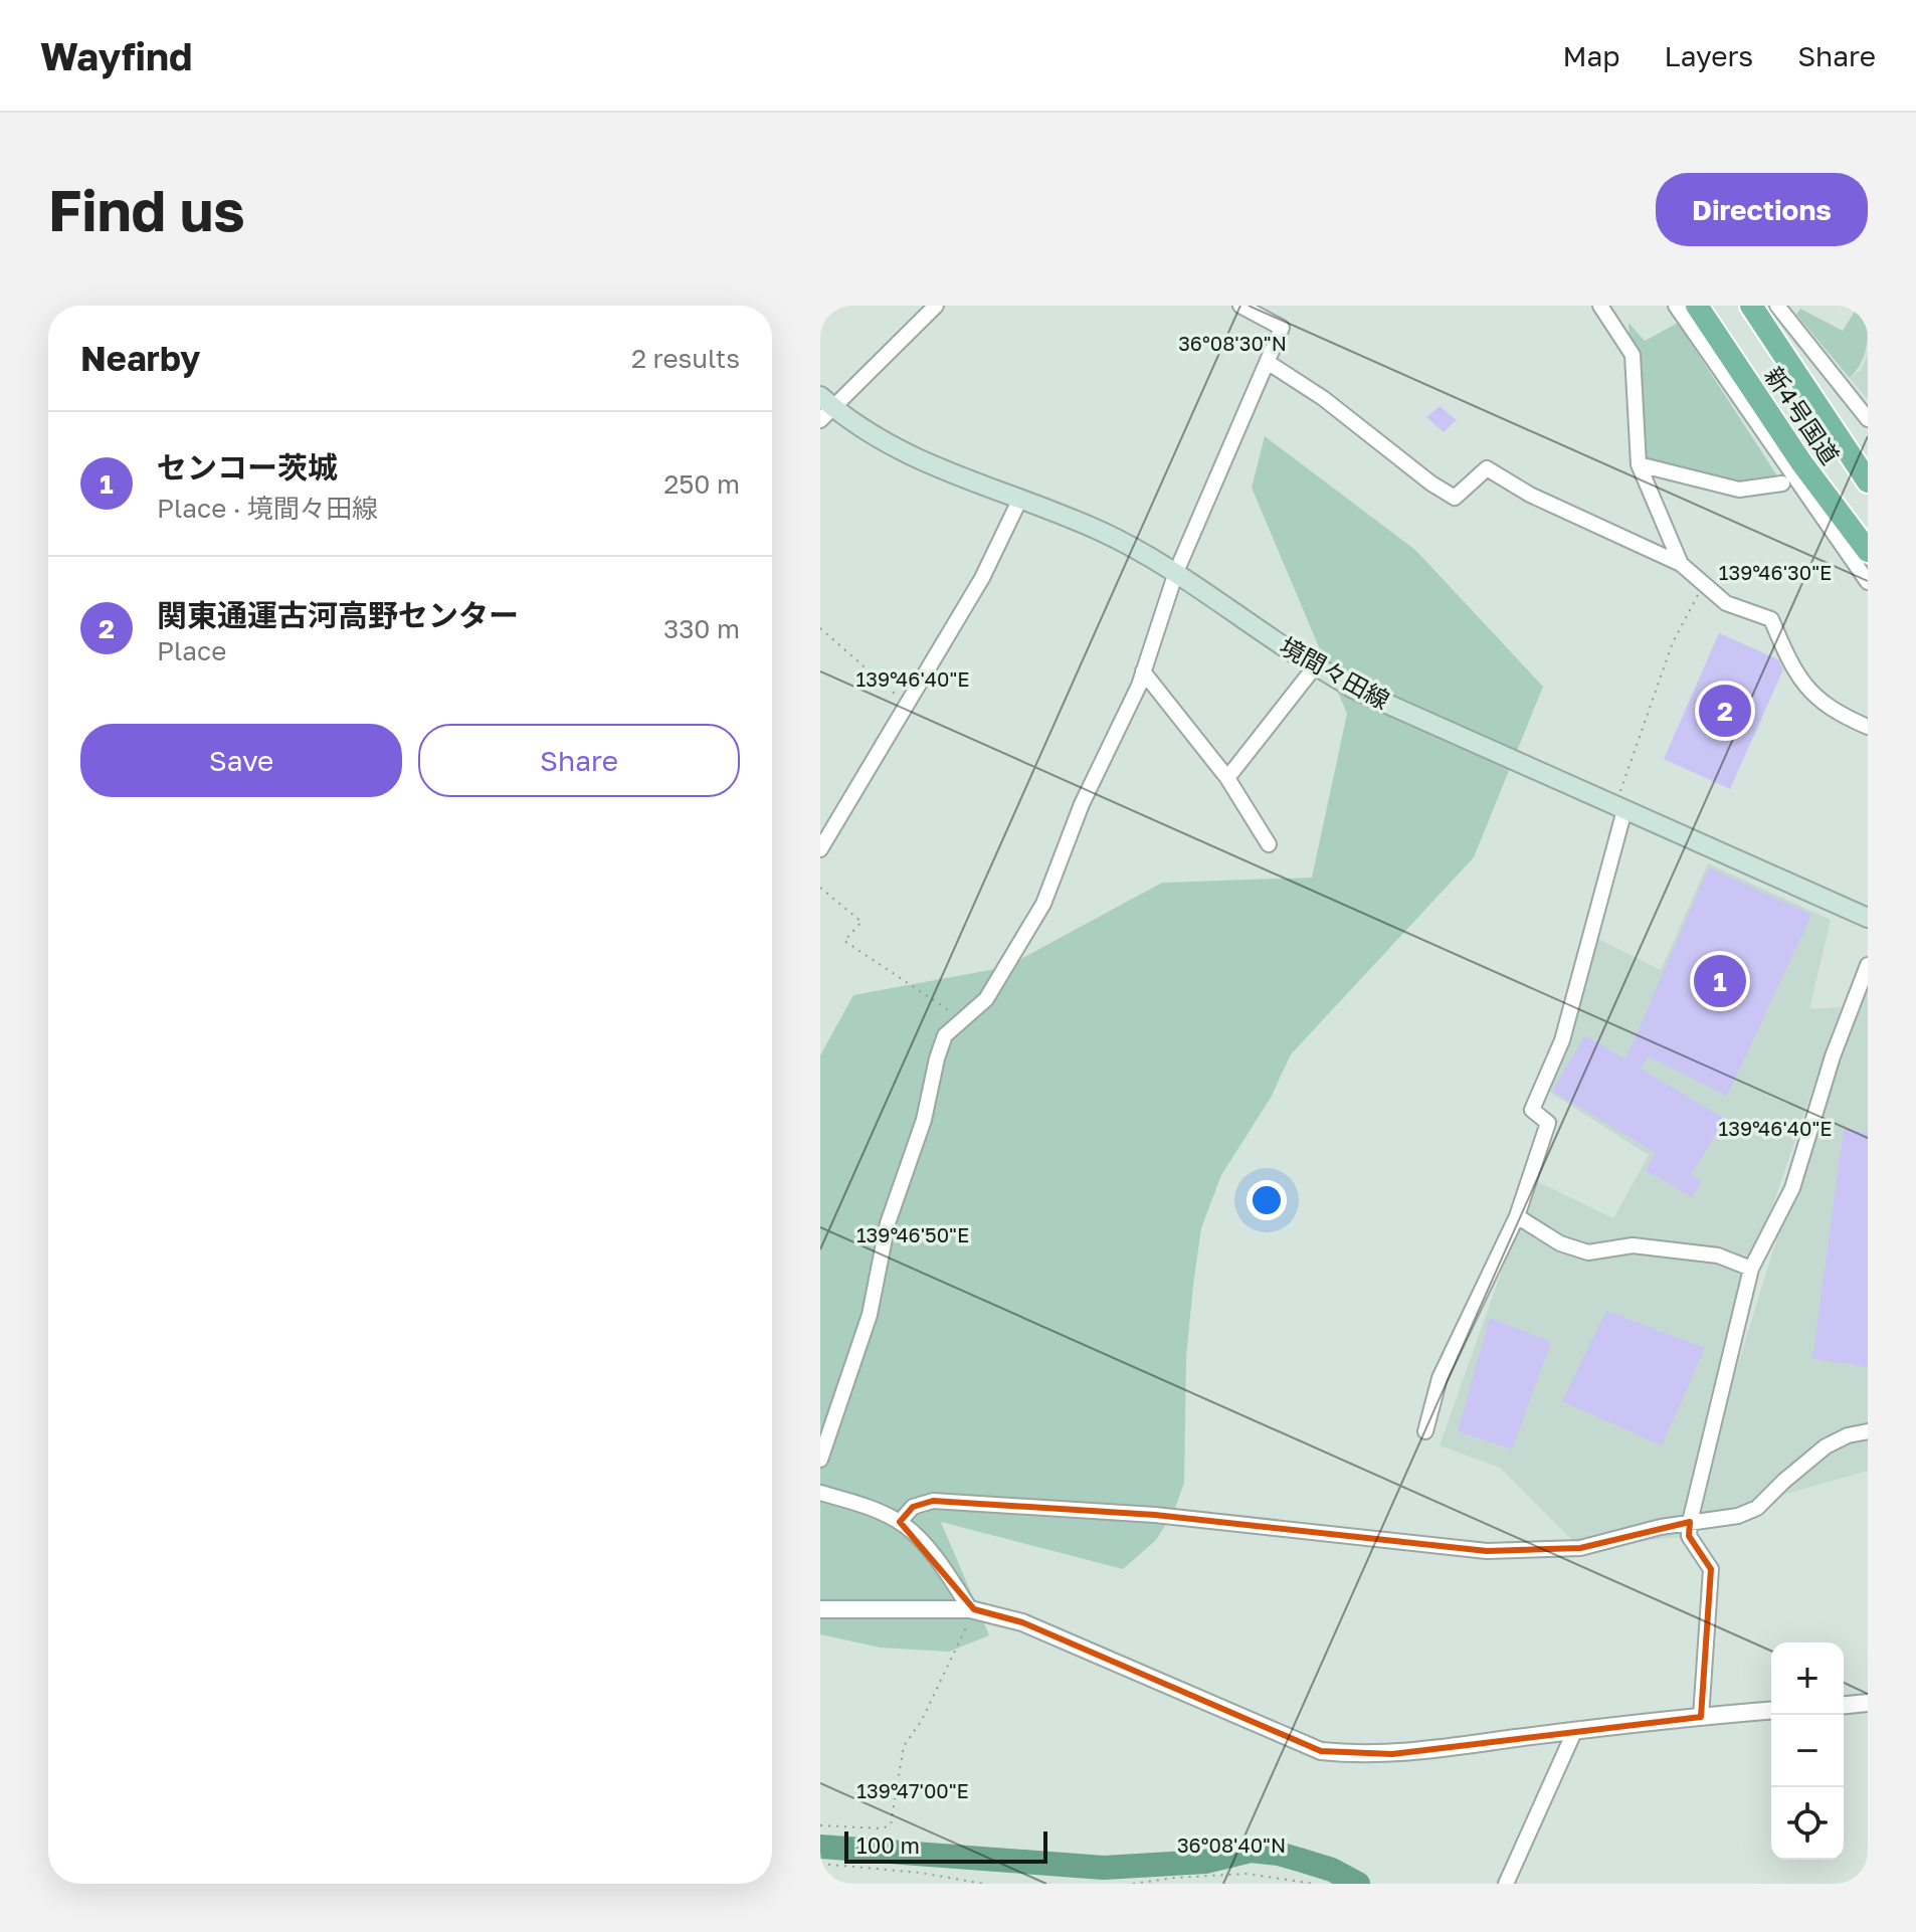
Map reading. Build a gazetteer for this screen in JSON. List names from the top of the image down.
{
  "streets": {
    "highway": ["新4号国道"],
    "main road": ["境間々田線"]
  },
  "scale_bar": "100 m",
  "page": {
    "header": "Wayfind",
    "nav": ["Map", "Layers", "Share"],
    "buttons": [
      "Directions",
      ["Save", "Share"]
    ],
    "title": "Find us",
    "heading": ["Nearby", "2 results"],
    "list": [
      {
        "mark": "1",
        "name": "センコー茨城",
        "note": "Place · 境間々田線",
        "value": "250 m"
      },
      {
        "mark": "2",
        "name": "関東通運古河高野センター",
        "note": "Place",
        "value": "330 m"
      }
    ],
    "pins": ["2", "1"],
    "map_buttons": ["+", "−"],
    "scale": "100 m"
  },
  "coordinates": [
    "36°08'30\"N",
    "139°46'30\"E",
    "139°46'40\"E",
    "139°46'50\"E",
    "139°47'00\"E",
    "36°08'40\"N"
  ]
}
